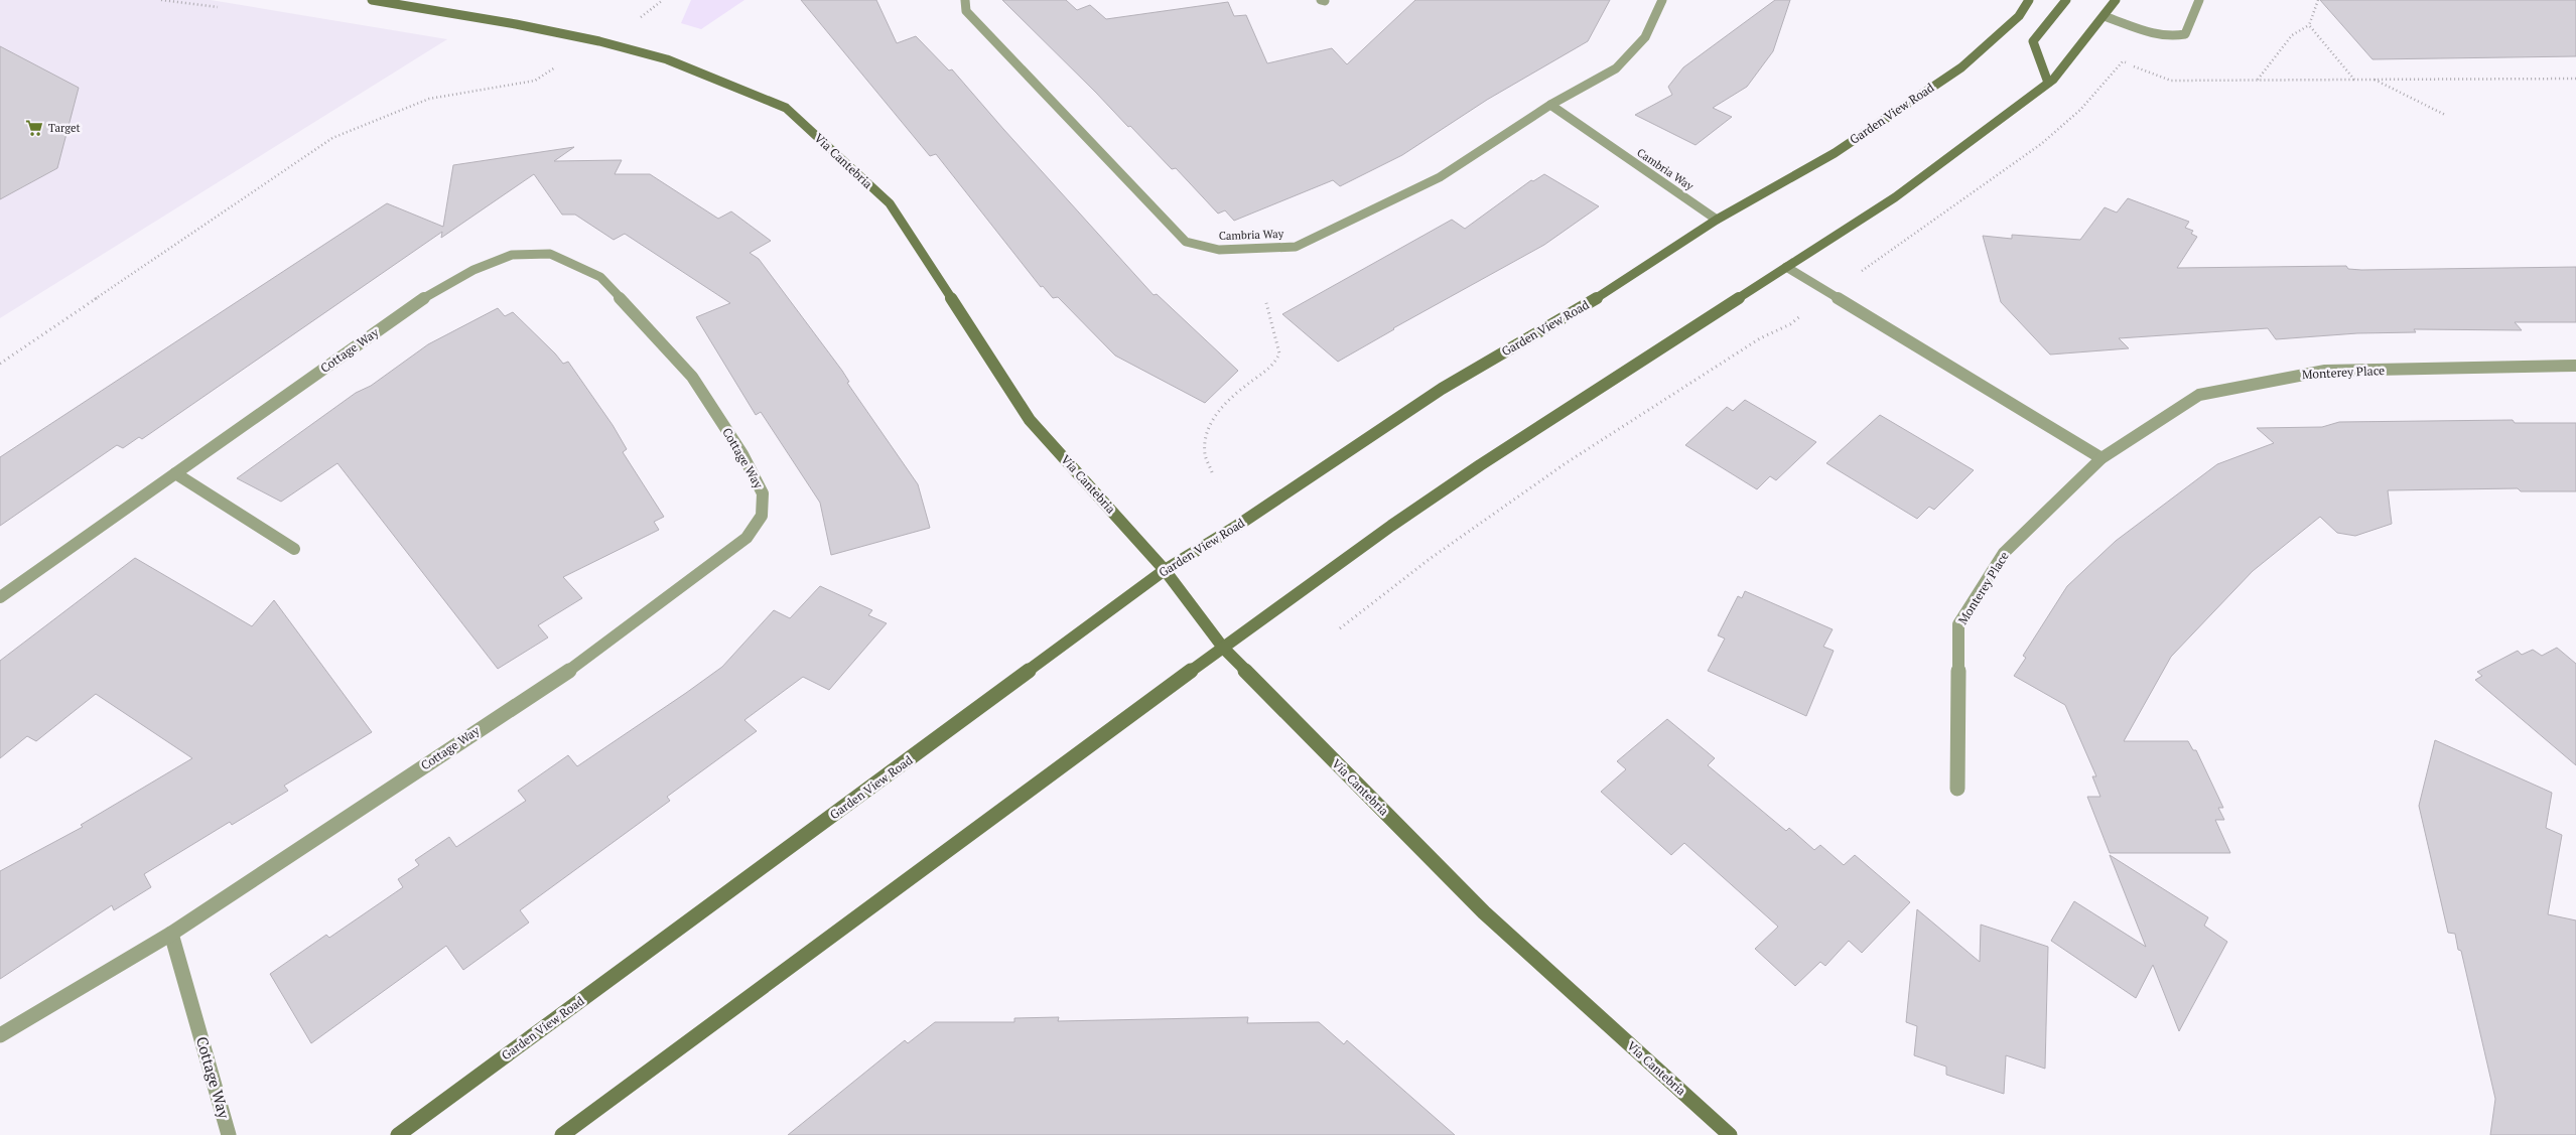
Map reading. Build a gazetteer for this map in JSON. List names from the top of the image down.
{
  "streets": {
    "main road": ["Garden View Road", "Via Cantebria"],
    "street": ["Cambria Way", "Cottage Way", "Monterey Place"]
  },
  "crossings": [
    ["Garden View Road", "Via Cantebria"],
    ["Garden View Road", "Cambria Way"]
  ],
  "places": {
    "supermarket": ["Target"]
  }
}
